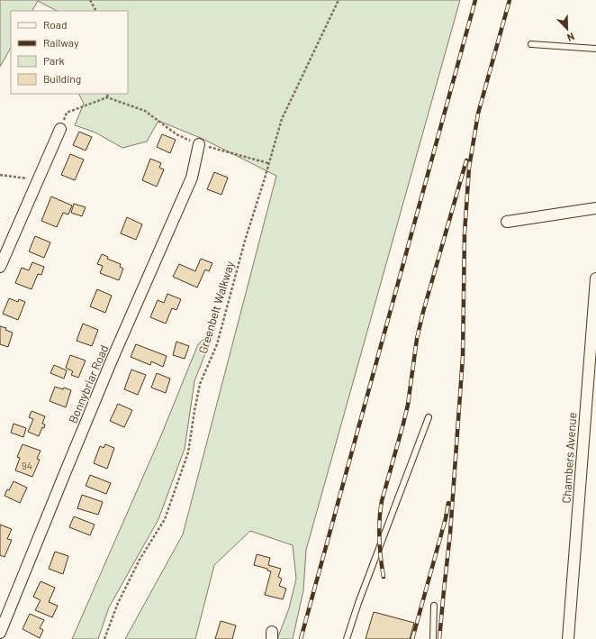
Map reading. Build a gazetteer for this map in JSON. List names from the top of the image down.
{
  "streets": {
    "street": ["Bonnybriar Road", "Chambers Avenue"],
    "path": ["Greenbelt Walkway"]
  },
  "house_numbers": ["94"],
  "legend": [
    "Road",
    "Railway",
    "Park",
    "Building"
  ],
  "north": "bottom right"
}
